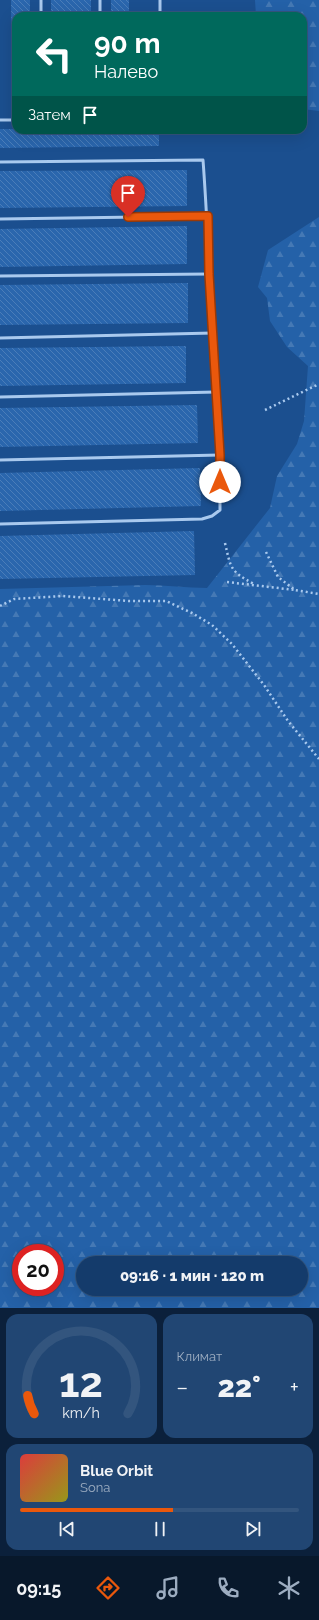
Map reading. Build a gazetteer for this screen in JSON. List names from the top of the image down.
{
  "page": {
    "turn": ["90 m", "Налево"],
    "then": "Затем",
    "limit": "20",
    "trip": "09:16 · 1 мин · 120 m",
    "tile": "Климат",
    "heat": ["−", "22°", "+"],
    "song": ["Blue Orbit", "Sona"],
    "tabs": "09:15",
    "gauge": ["12", "km/h"]
  }
}
